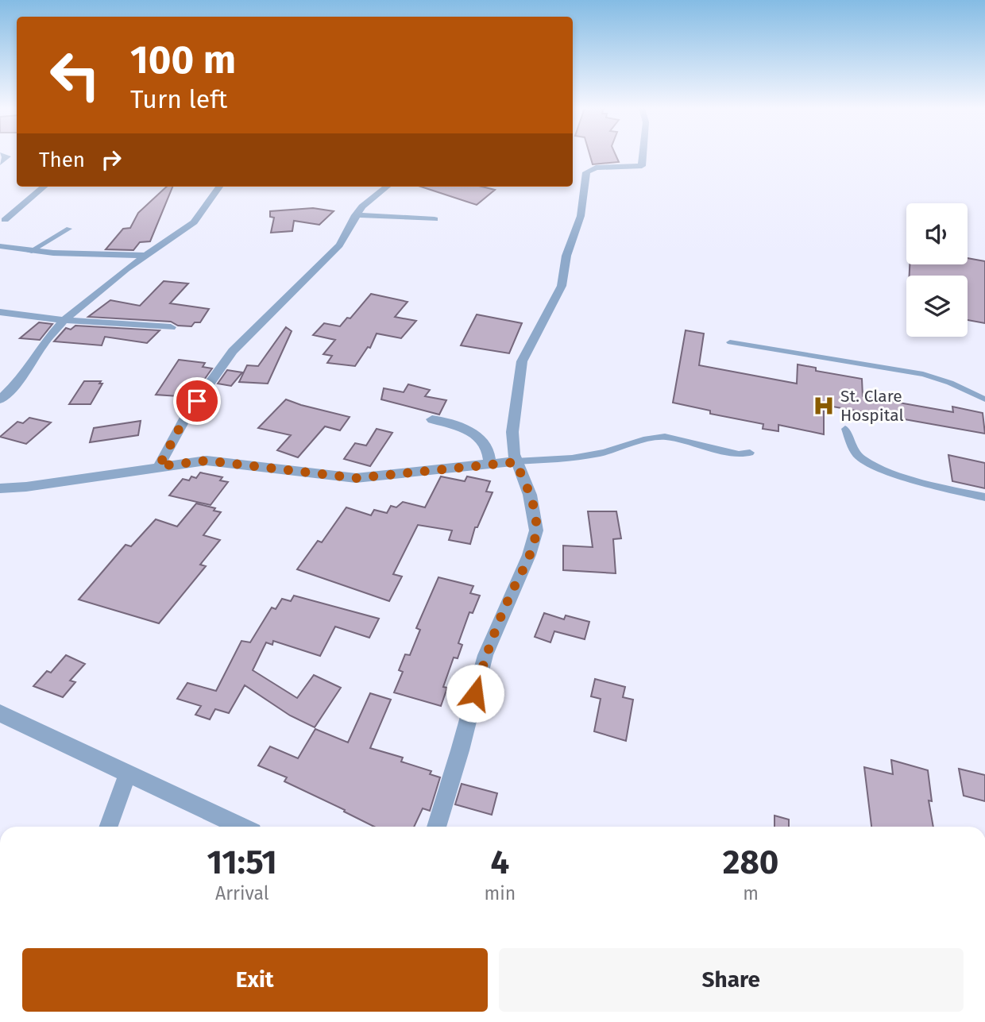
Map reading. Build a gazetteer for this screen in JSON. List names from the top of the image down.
{
  "places": {
    "hospital": ["St. Clare Hospital"]
  },
  "page": {
    "turn": ["100 m", "Turn left"],
    "then": "Then",
    "eta": [
      "11:51",
      "Arrival",
      "4",
      "min",
      "280",
      "m"
    ],
    "buttons": ["Exit", "Share"]
  }
}
